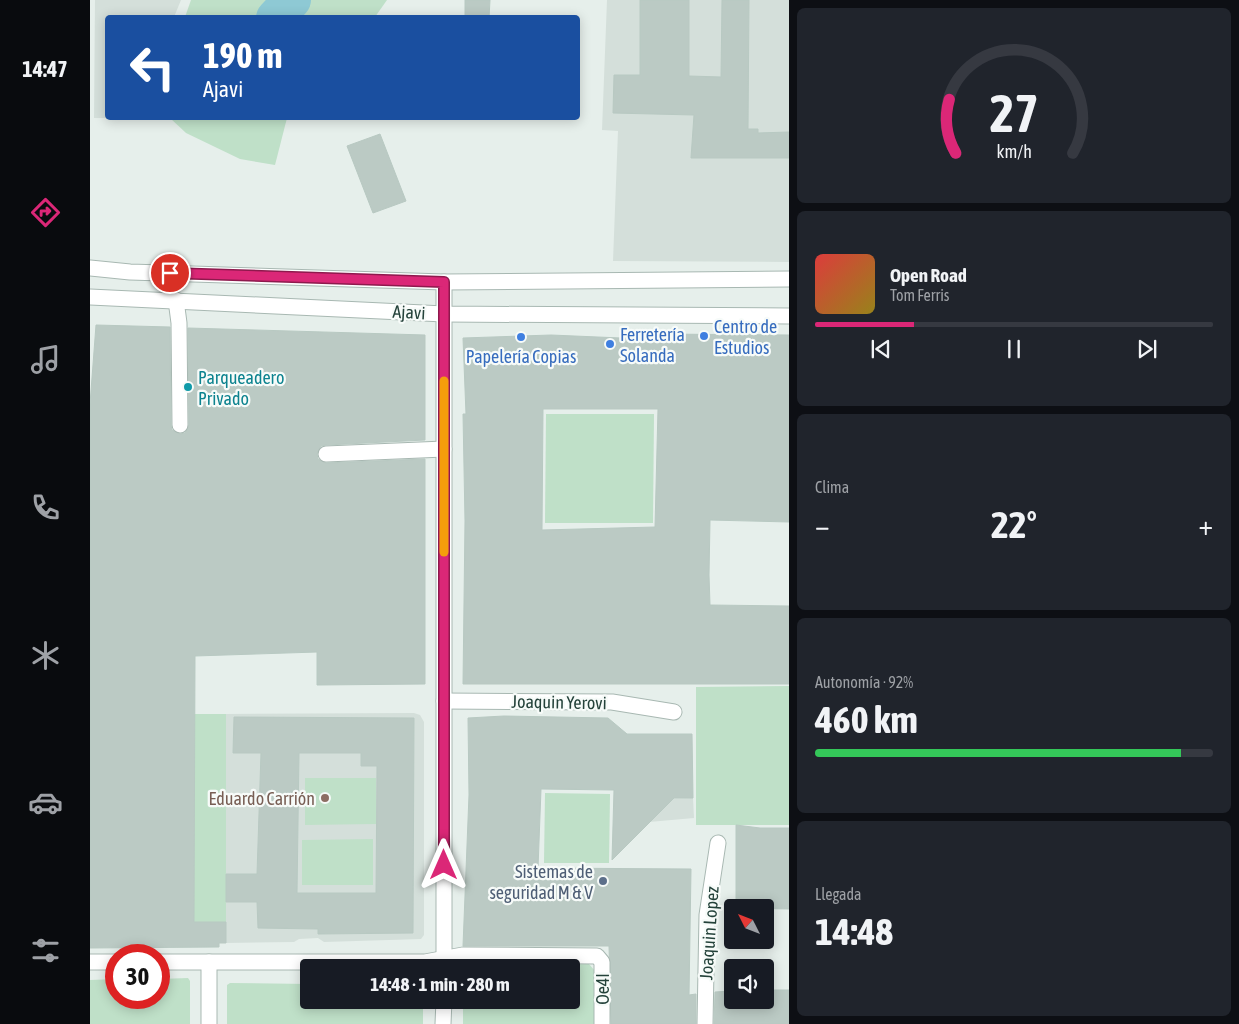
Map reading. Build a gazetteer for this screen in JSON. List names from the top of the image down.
{
  "streets": {
    "street": [
      "Ajavi",
      "Joaquin Yerovi",
      "Joaquin Lopez",
      "Oe4I"
    ]
  },
  "places": [
    "Centro de Estudios",
    "Papelería Copias",
    "Ferretería Solanda",
    "Parqueadero Privado",
    "Eduardo Carrión",
    "Sistemas de seguridad M & V"
  ],
  "north": "top left",
  "page": {
    "tabs": "14:47",
    "turn": ["190 m", "Ajavi"],
    "song": ["Open Road", "Tom Ferris"],
    "tile": [
      "Clima",
      ["Autonomía · 92%", "460 km"],
      ["Llegada", "14:48"]
    ],
    "heat": ["−", "22°", "+"],
    "limit": "30",
    "trip": "14:48 · 1 min · 280 m",
    "gauge": ["27", "km/h"]
  }
}
